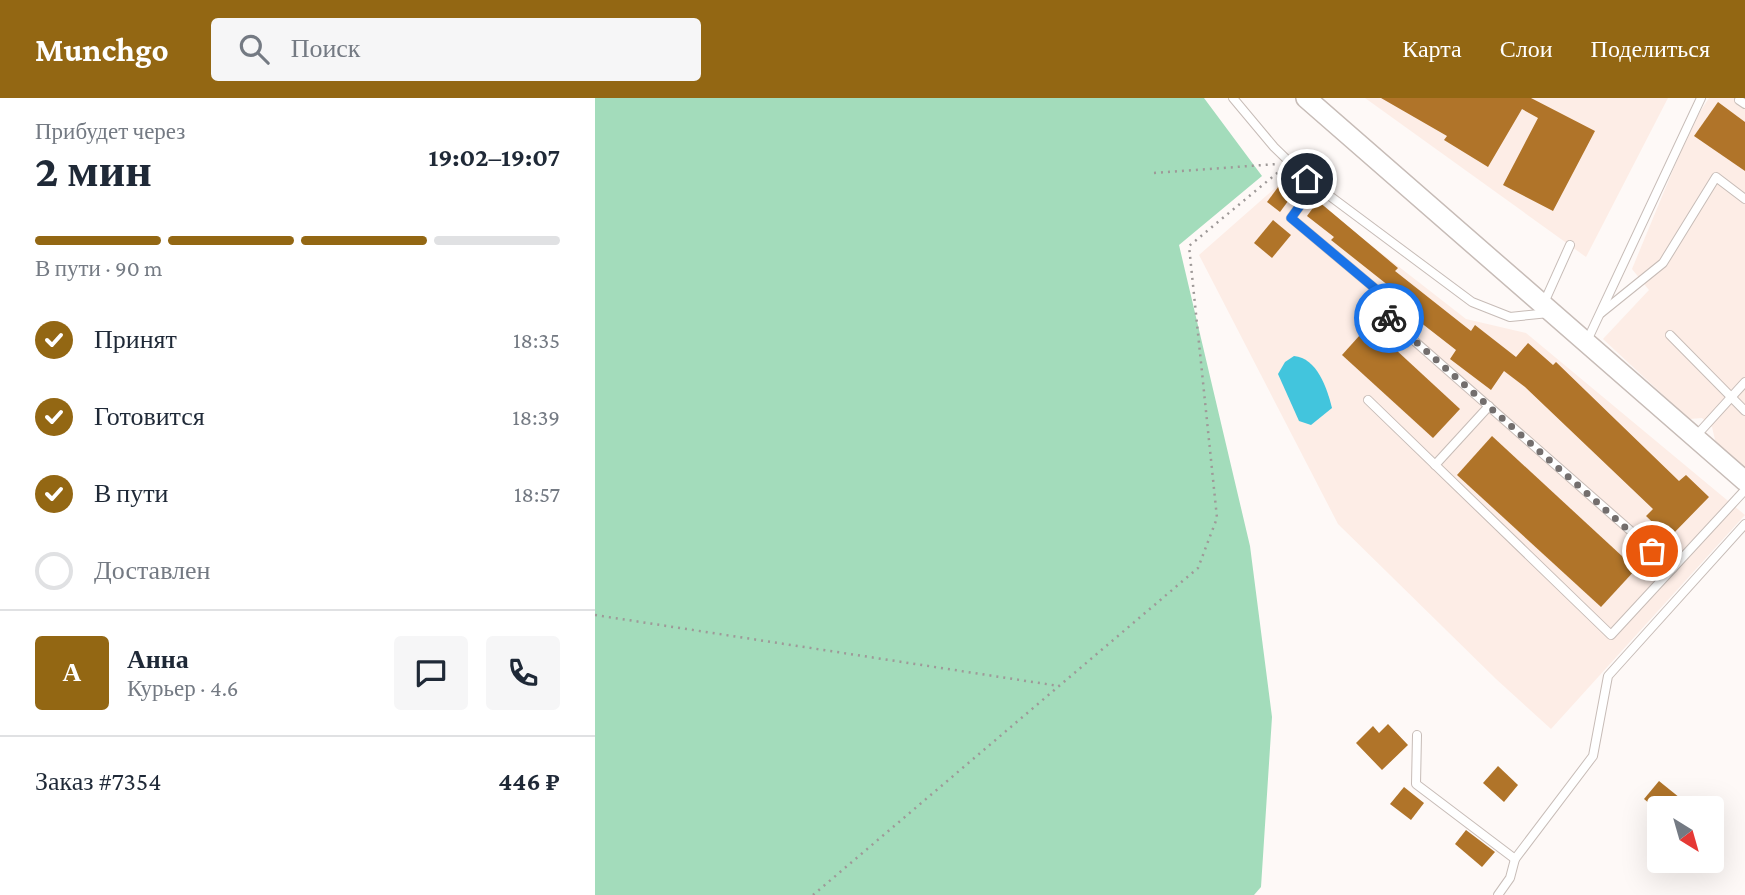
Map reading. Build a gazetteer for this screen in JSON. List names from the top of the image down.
{
  "north": "bottom right",
  "page": {
    "header": "Munchgo",
    "search": "Поиск",
    "nav": ["Карта", "Слои", "Поделиться"],
    "heading": ["2 мин", "Прибудет через", "19:02–19:07"],
    "panel": [
      "Анна",
      "Курьер · 4.6",
      "Заказ #7354",
      "446 ₽"
    ],
    "bar": "В пути · 90 m",
    "list": [
      ["Принят", "18:35"],
      ["Готовится", "18:39"],
      ["В пути", "18:57"],
      "Доставлен"
    ],
    "round": "А"
  }
}
